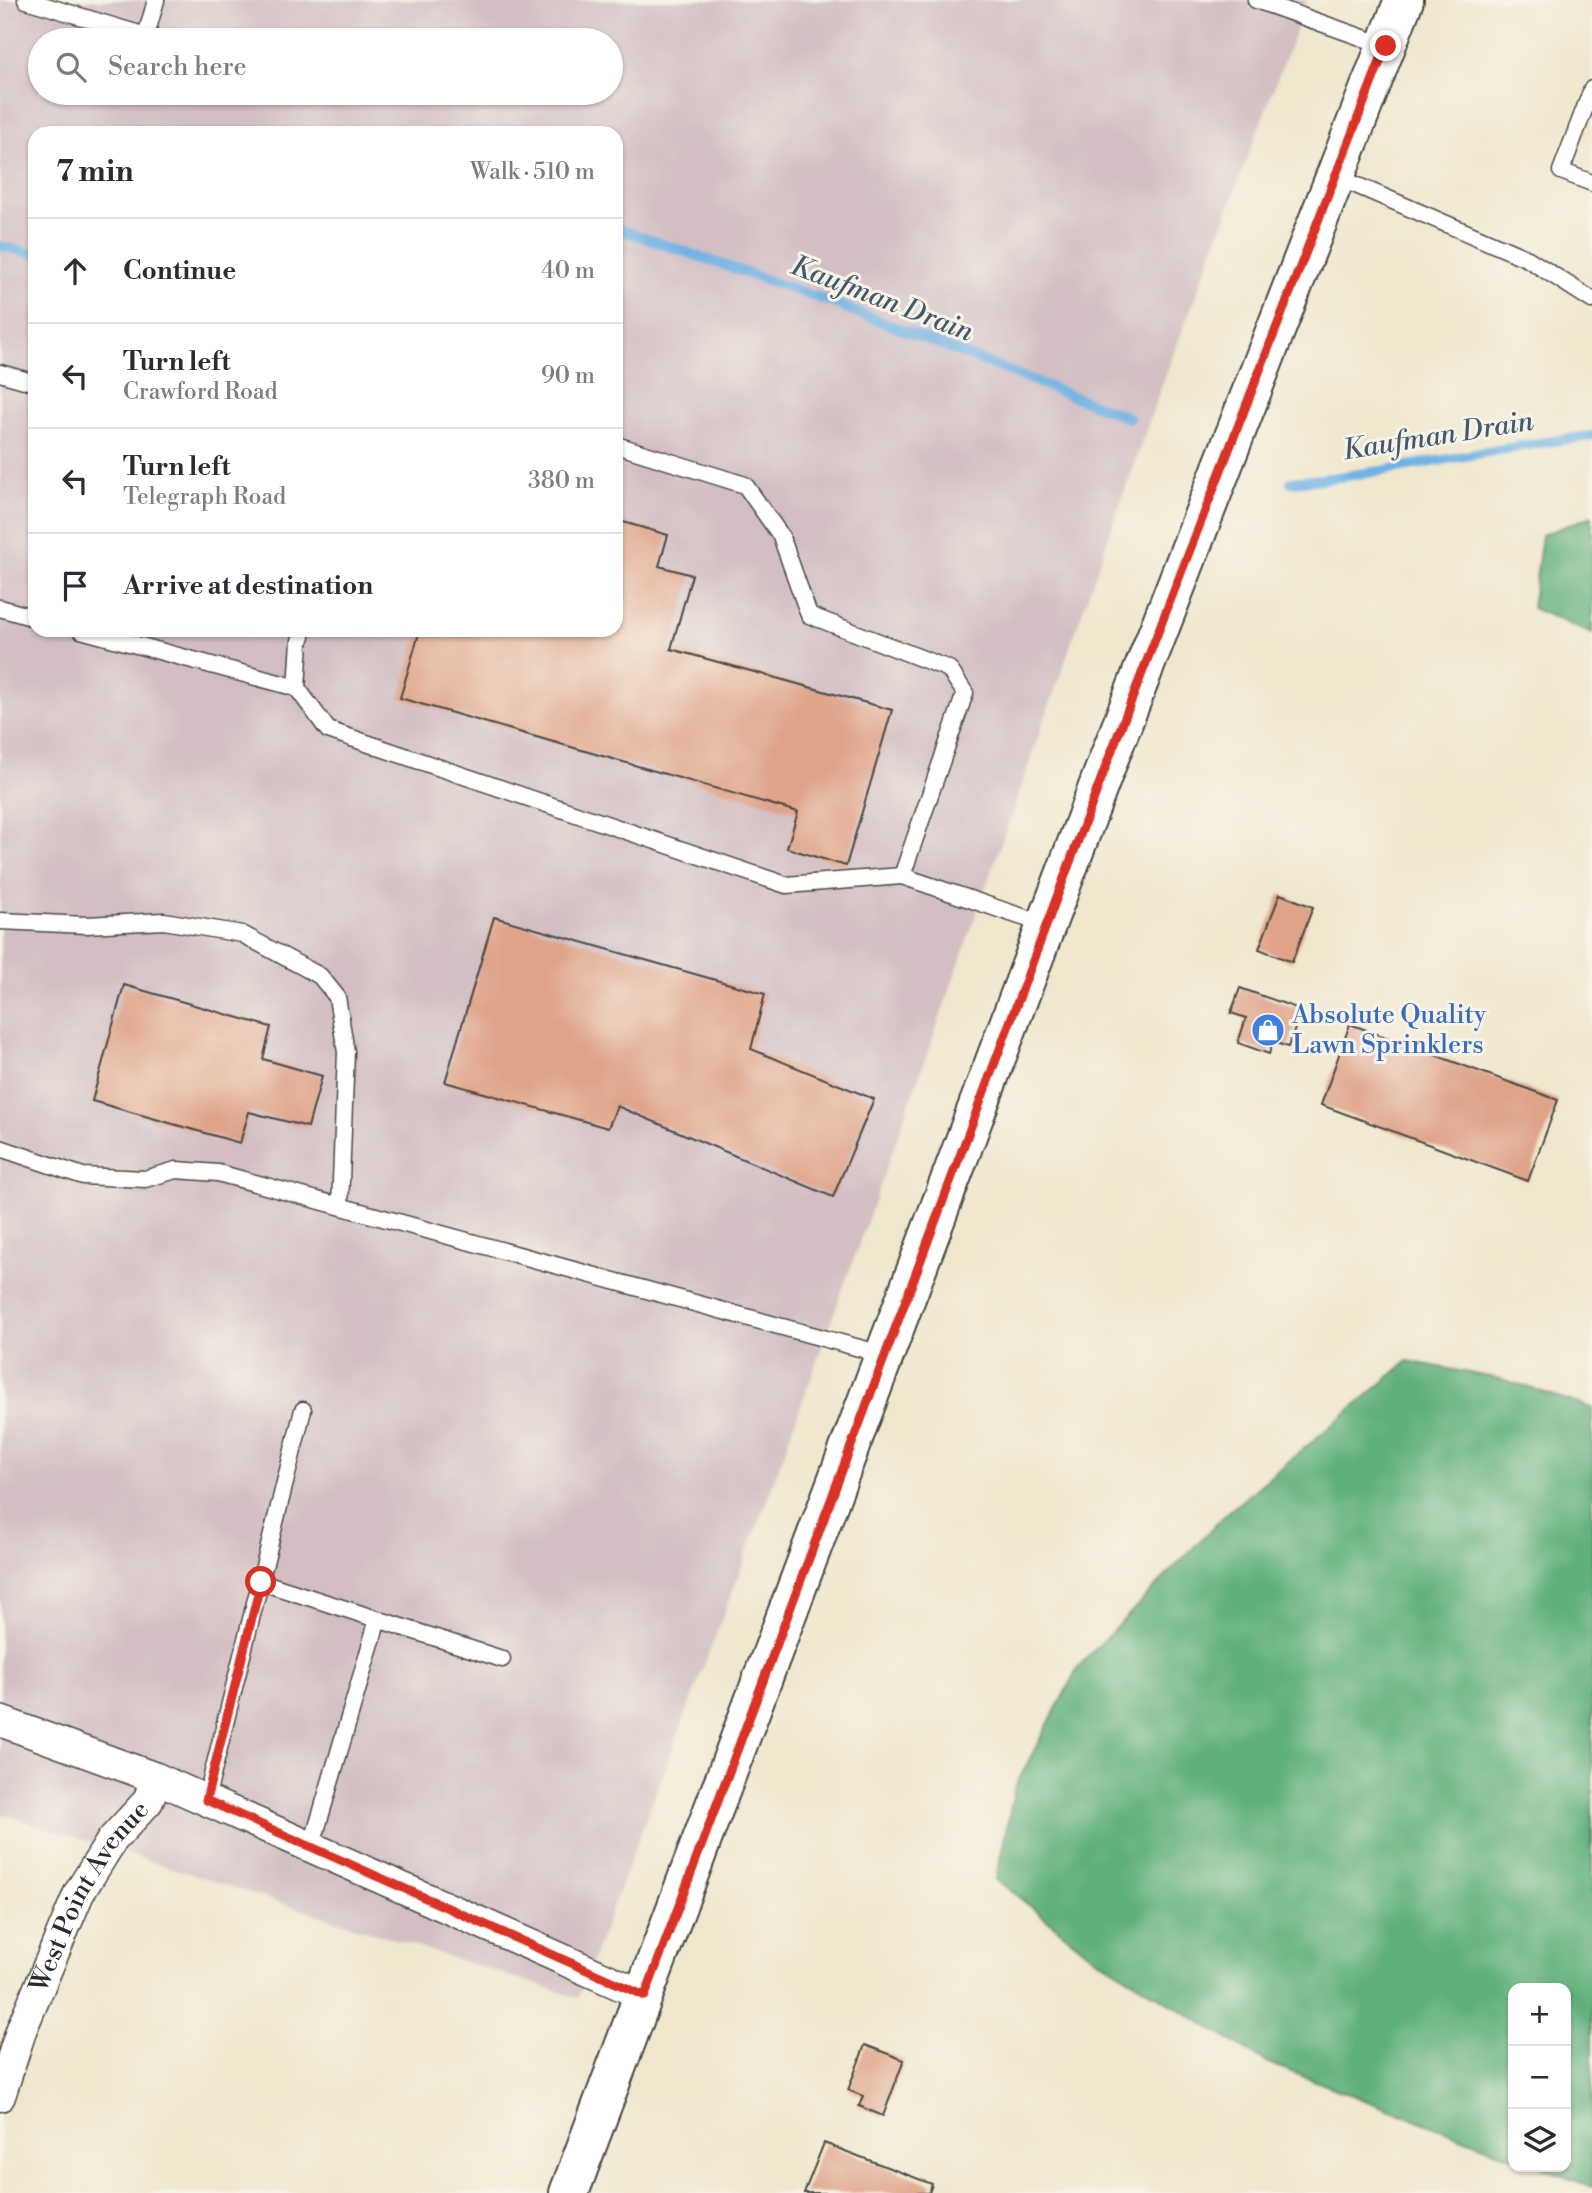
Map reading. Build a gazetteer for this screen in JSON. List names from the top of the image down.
{
  "streets": {
    "street": ["West Point Avenue"]
  },
  "water": ["Kaufman Drain"],
  "places": {
    "shop": ["Absolute Quality Lawn Sprinklers"]
  },
  "page": {
    "search": "Search here",
    "heading": ["7 min", "Walk · 510 m"],
    "list": [
      ["Continue", "40 m"],
      ["Turn left", "Crawford Road", "90 m"],
      ["Turn left", "Telegraph Road", "380 m"],
      "Arrive at destination"
    ],
    "map_buttons": ["+", "−"]
  }
}
